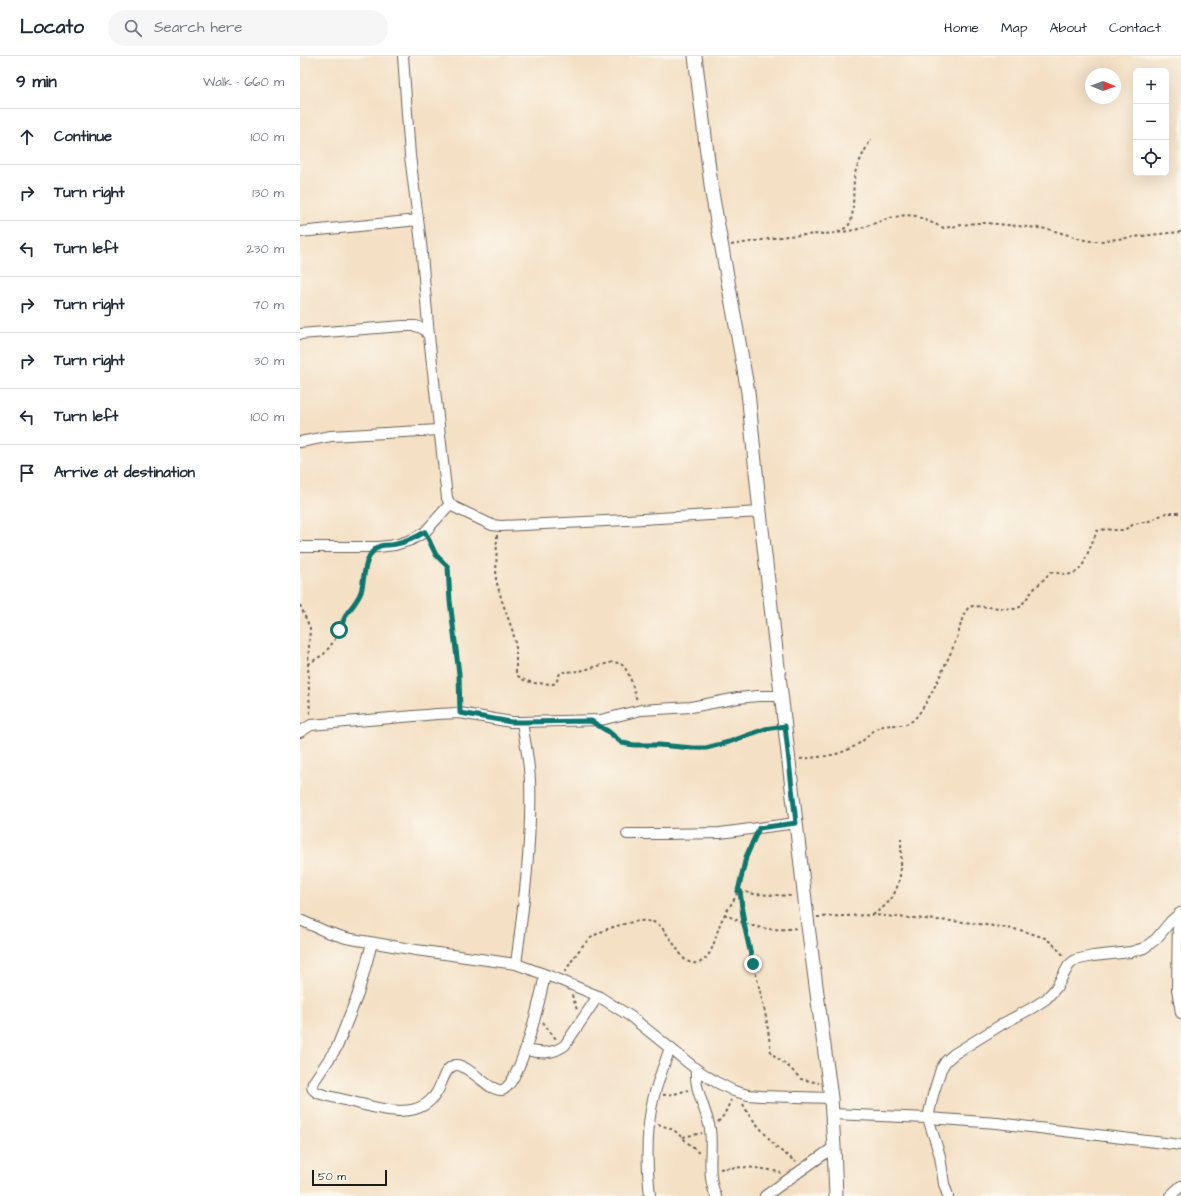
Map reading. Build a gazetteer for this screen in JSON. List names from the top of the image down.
{
  "scale_bar": "50 m",
  "north": "right",
  "page": {
    "header": "Locato",
    "search": "Search here",
    "nav": [
      "Home",
      "Map",
      "About",
      "Contact"
    ],
    "heading": ["9 min", "Walk · 660 m"],
    "map_buttons": ["+", "−"],
    "list": [
      ["Continue", "100 m"],
      ["Turn right", "130 m"],
      ["Turn left", "230 m"],
      ["Turn right", "70 m"],
      ["Turn right", "30 m"],
      ["Turn left", "100 m"],
      "Arrive at destination"
    ],
    "scale": "50 m"
  }
}
